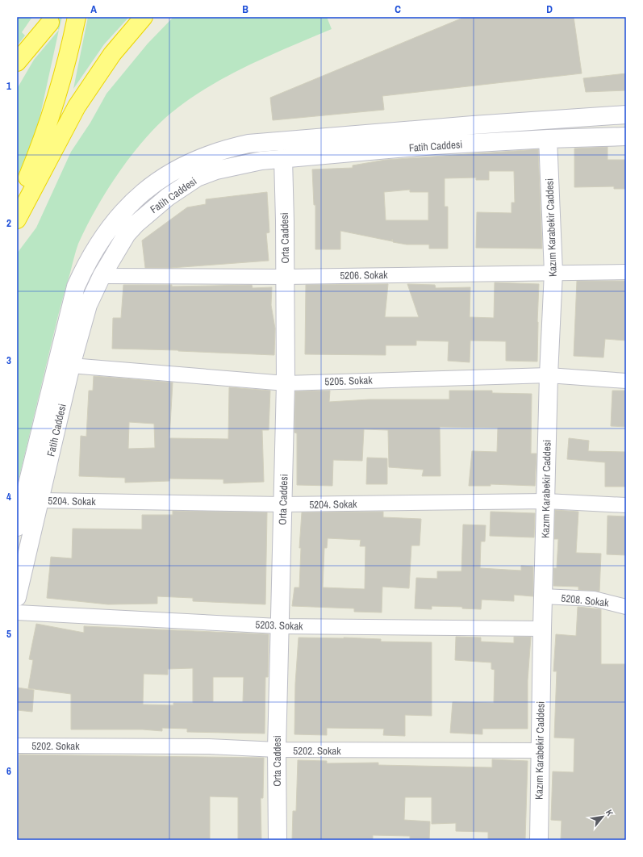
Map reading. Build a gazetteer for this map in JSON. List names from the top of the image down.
{
  "streets": {
    "street": [
      "Fatih Caddesi",
      "Kazım Karabekir Caddesi",
      "Orta Caddesi",
      "5206. Sokak",
      "5205. Sokak",
      "5204. Sokak",
      "5208. Sokak",
      "5203. Sokak",
      "5202. Sokak"
    ]
  },
  "crossings": [
    ["Fatih Caddesi", "Kazım Karabekir Caddesi"],
    ["Fatih Caddesi", "Orta Caddesi"],
    ["Fatih Caddesi", "5206. Sokak"],
    ["Fatih Caddesi", "5205. Sokak"],
    ["Fatih Caddesi", "5204. Sokak"],
    ["Kazım Karabekir Caddesi", "5206. Sokak"],
    ["Kazım Karabekir Caddesi", "5205. Sokak"],
    ["Kazım Karabekir Caddesi", "5204. Sokak"],
    ["Kazım Karabekir Caddesi", "5208. Sokak"],
    ["Kazım Karabekir Caddesi", "5203. Sokak"],
    ["Kazım Karabekir Caddesi", "5202. Sokak"],
    ["Orta Caddesi", "5206. Sokak"],
    ["Orta Caddesi", "5205. Sokak"],
    ["Orta Caddesi", "5204. Sokak"],
    ["Orta Caddesi", "5203. Sokak"],
    ["Orta Caddesi", "5202. Sokak"]
  ],
  "north": "top right",
  "grid": {
    "columns": [
      "A",
      "B",
      "C",
      "D"
    ],
    "rows": [
      "1",
      "2",
      "3",
      "4",
      "5",
      "6"
    ]
  }
}
